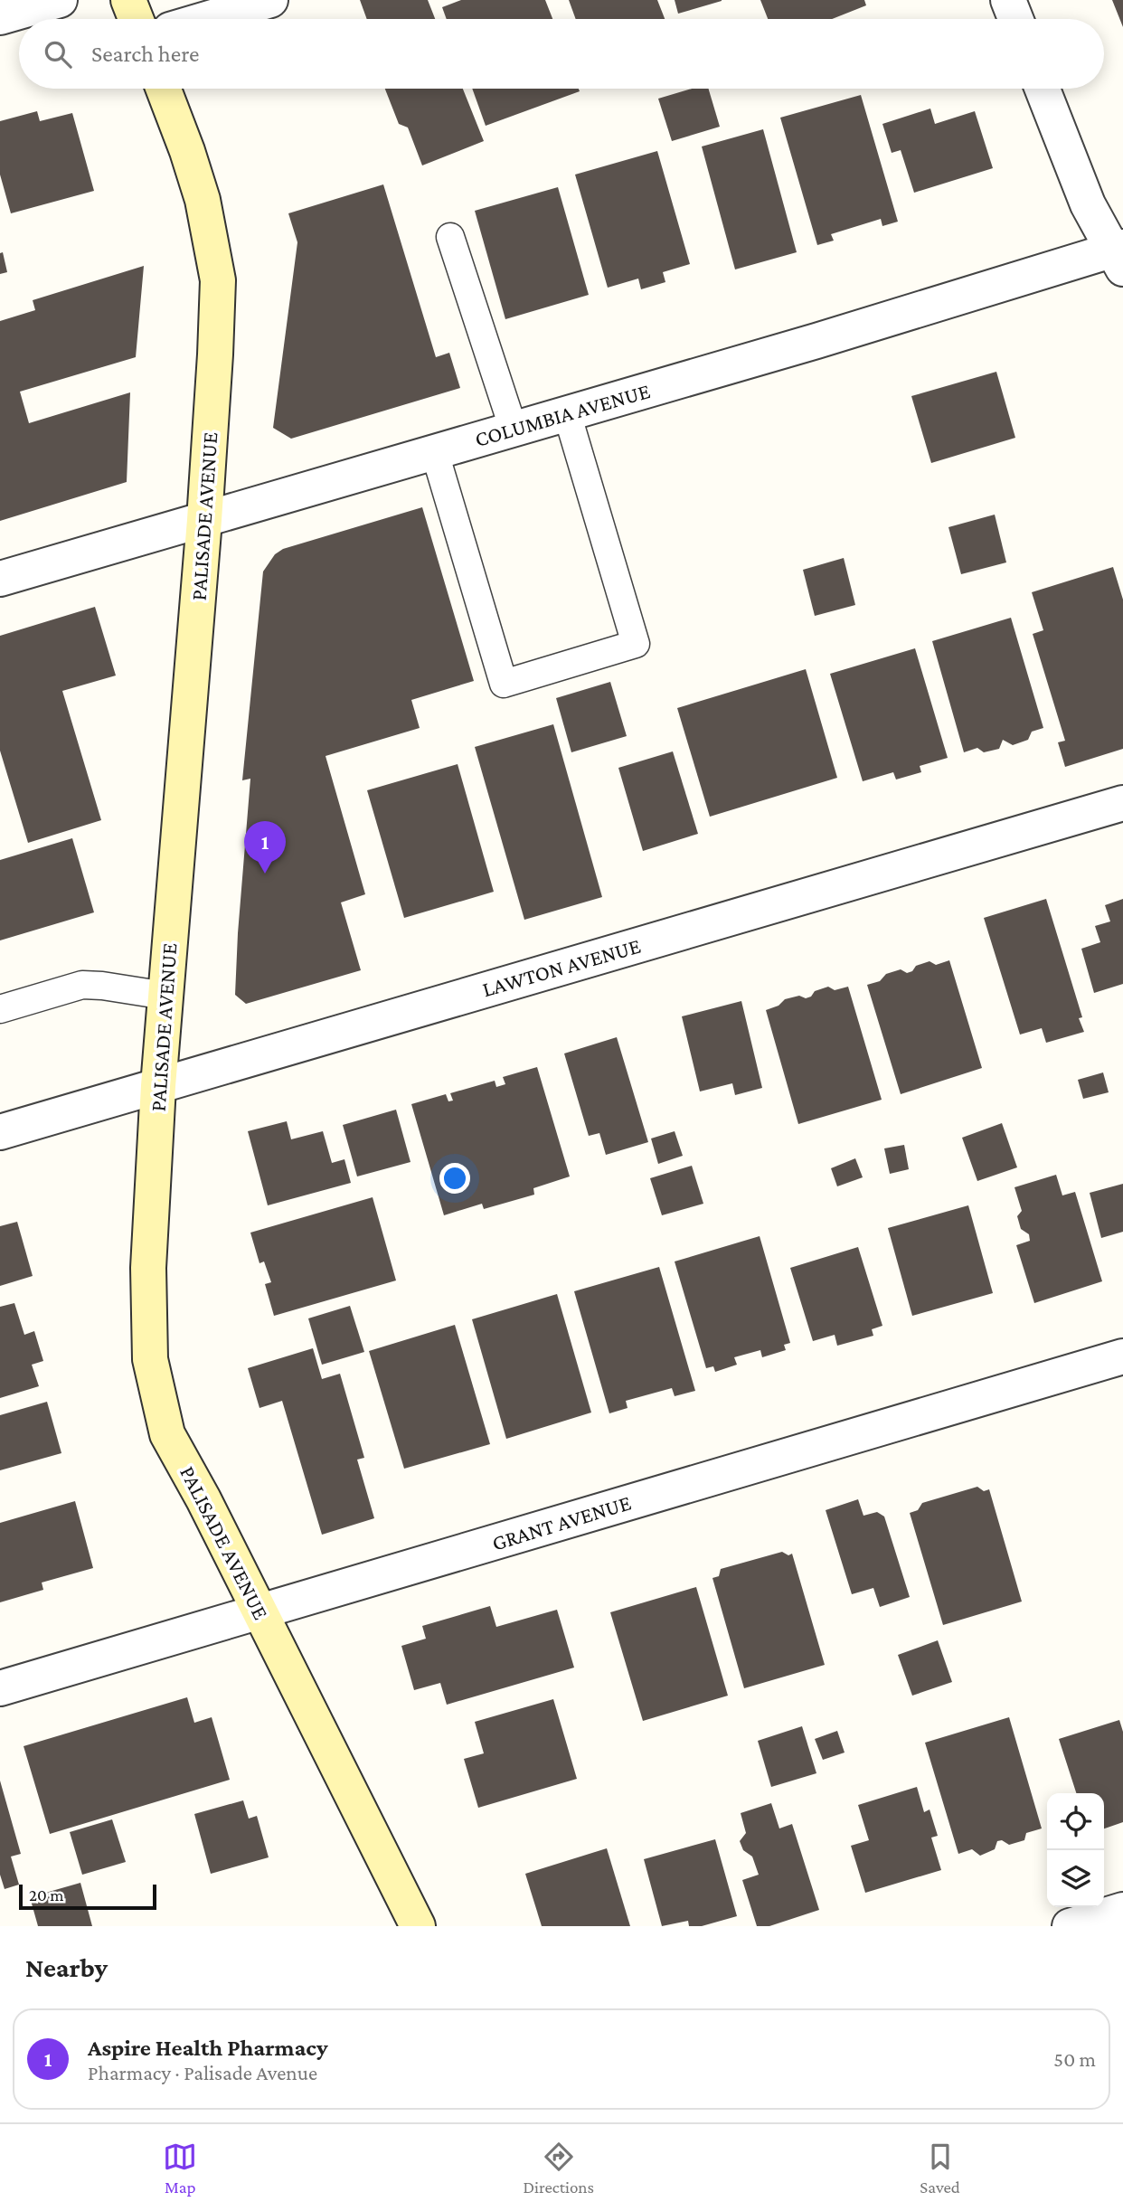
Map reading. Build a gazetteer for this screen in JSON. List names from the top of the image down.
{
  "streets": {
    "main road": ["PALISADE AVENUE"],
    "street": ["COLUMBIA AVENUE", "LAWTON AVENUE", "GRANT AVENUE"]
  },
  "crossings": [
    ["COLUMBIA AVENUE", "PALISADE AVENUE"],
    ["PALISADE AVENUE", "LAWTON AVENUE"],
    ["PALISADE AVENUE", "GRANT AVENUE"]
  ],
  "scale_bar": "20 m",
  "page": {
    "search": "Search here",
    "pins": "1",
    "scale": "20 m",
    "heading": "Nearby",
    "list": [
      {
        "mark": "1",
        "name": "Aspire Health Pharmacy",
        "note": "Pharmacy · Palisade Avenue",
        "value": "50 m"
      }
    ],
    "nav": ["Map", "Directions", "Saved"]
  }
}
